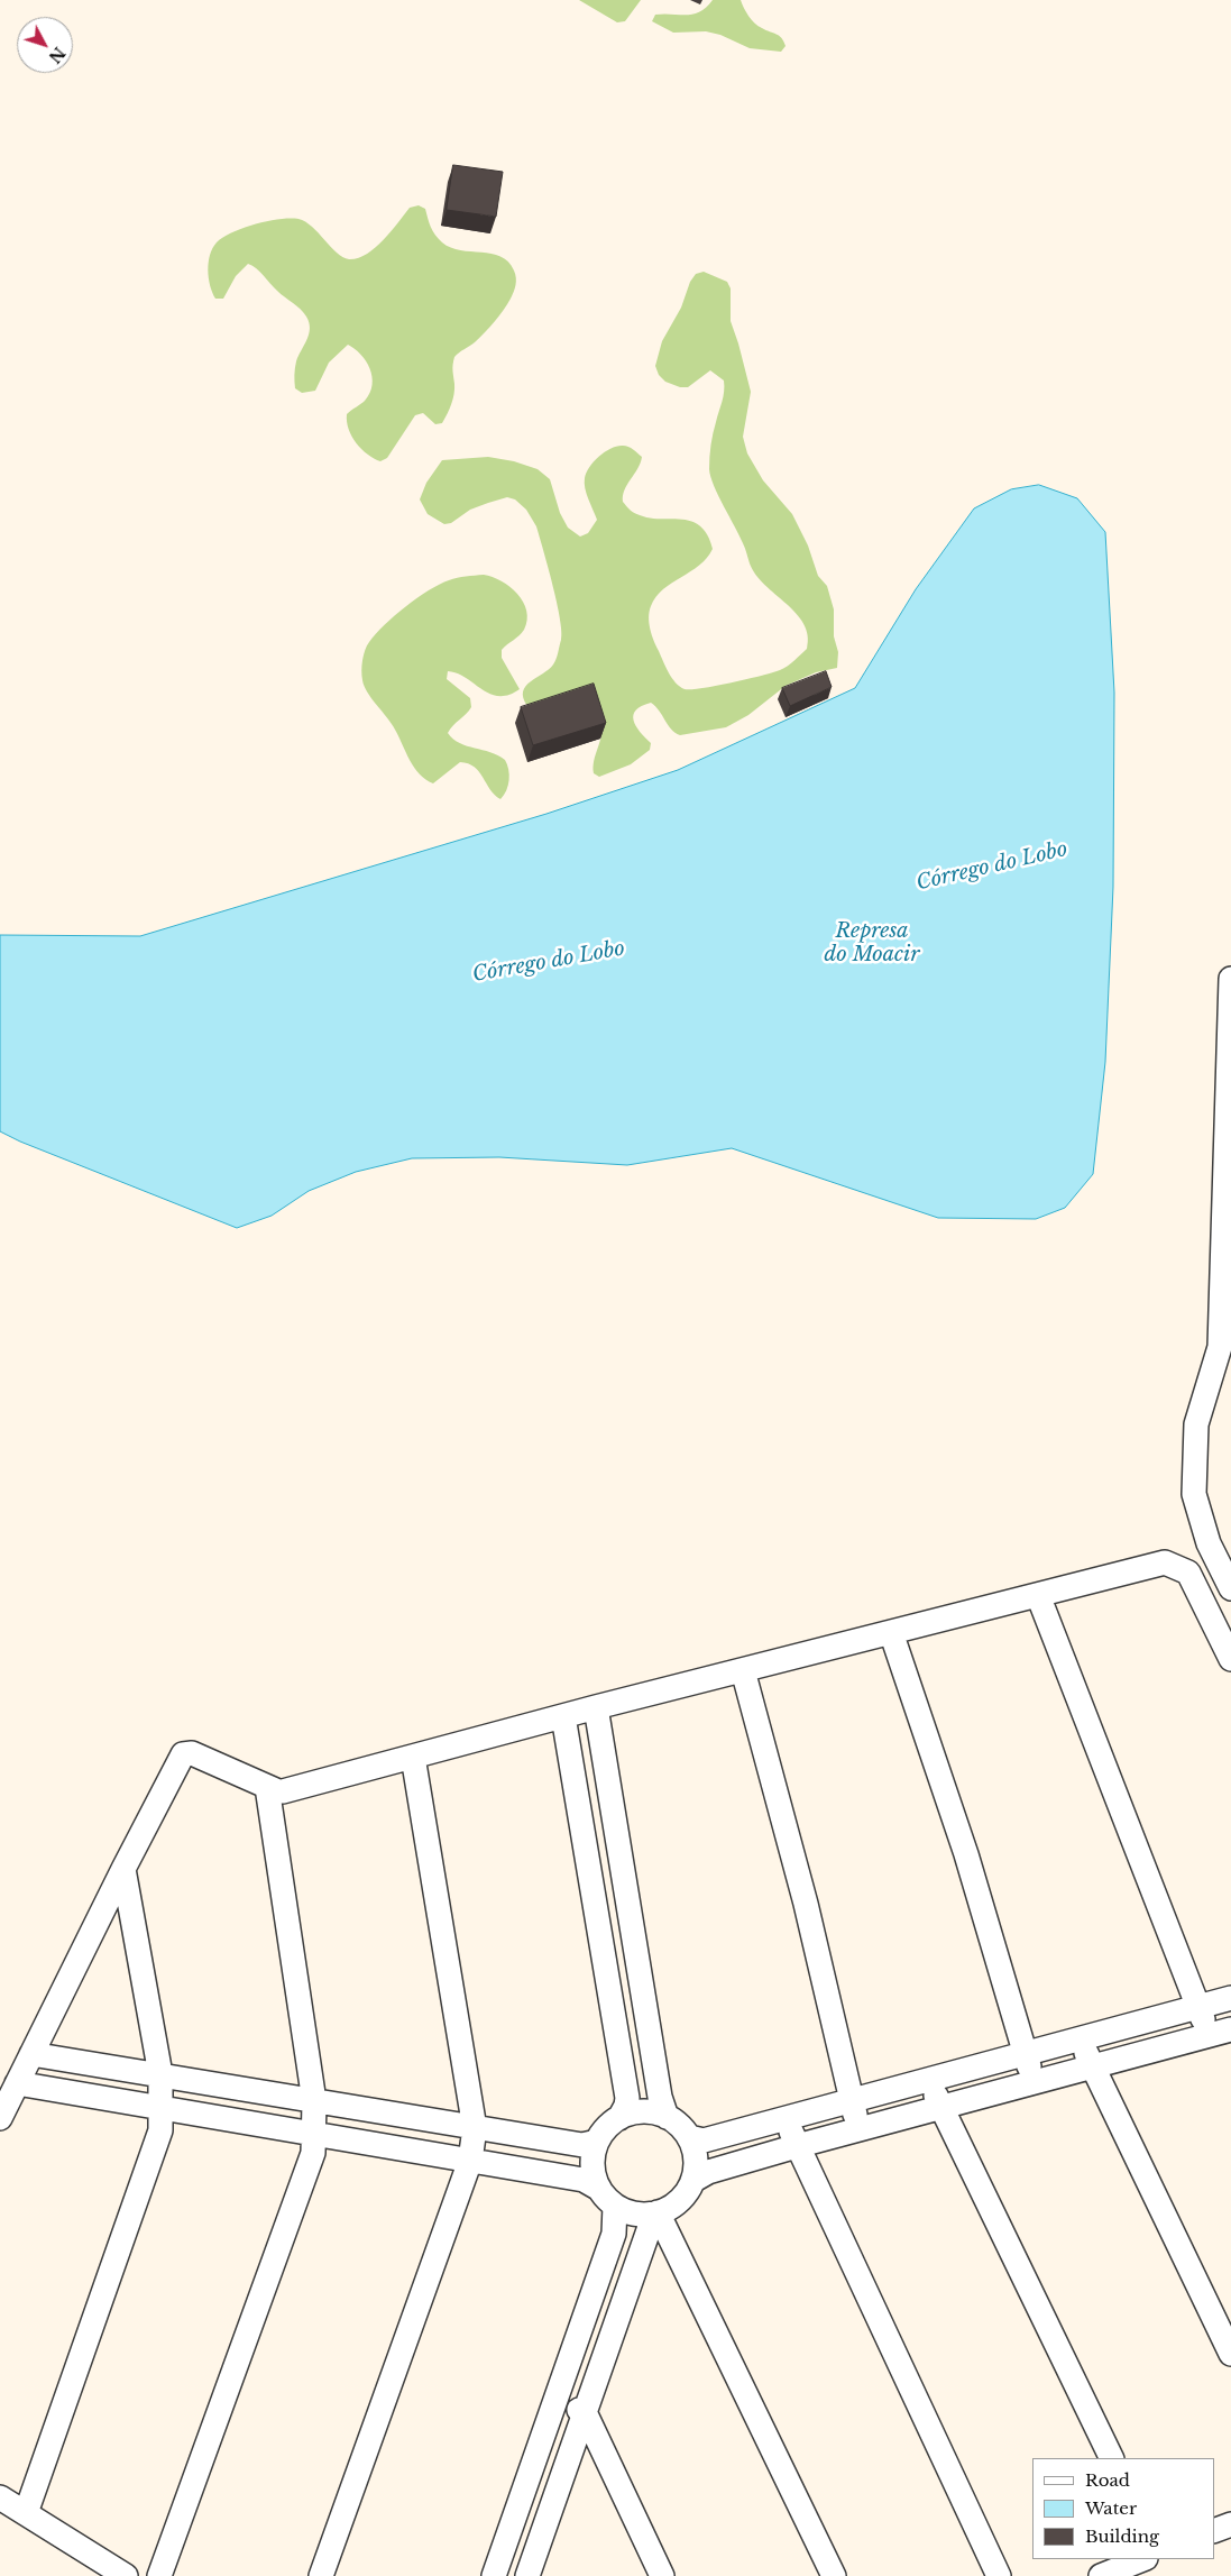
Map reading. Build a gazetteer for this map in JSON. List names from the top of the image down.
{
  "water": ["Córrego do Lobo", "Represa do Moacir"],
  "legend": ["Road", "Water", "Building"],
  "north": "bottom right"
}
